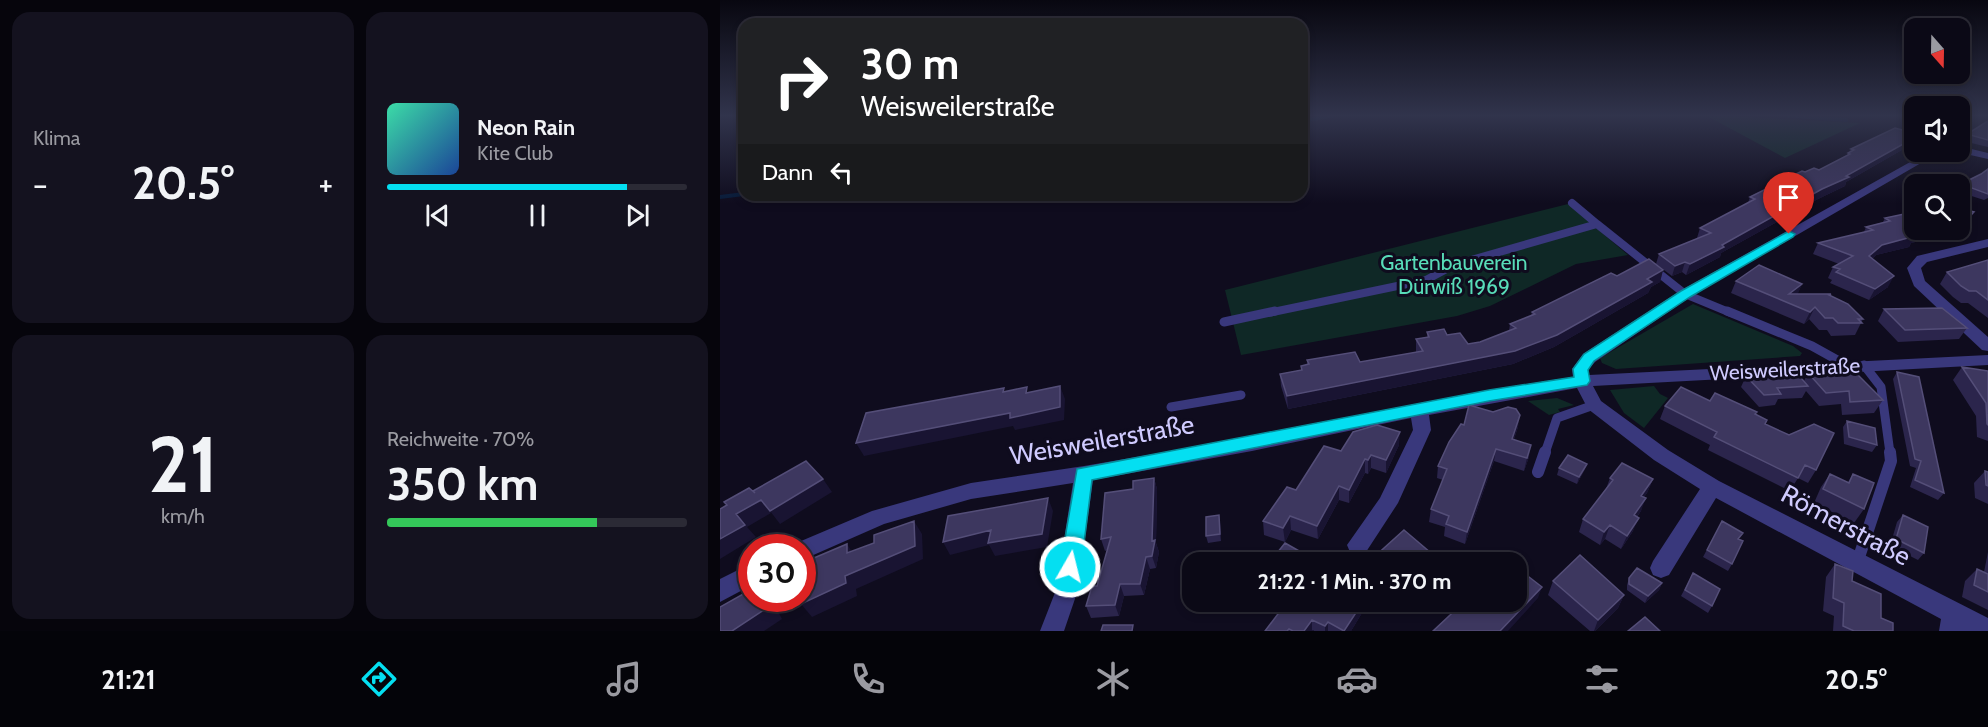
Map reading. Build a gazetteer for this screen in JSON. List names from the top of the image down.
{
  "streets": {
    "street": ["Weisweilerstraße", "Römerstraße"]
  },
  "crossings": [
    ["Weisweilerstraße", "Römerstraße"]
  ],
  "parks": ["Gartenbauverein Dürwiß 1969"],
  "north": "bottom",
  "page": {
    "tile": [
      "Klima",
      ["21", "km/h"],
      ["Reichweite · 70%", "350 km"]
    ],
    "turn": ["30 m", "Weisweilerstraße"],
    "song": ["Neon Rain", "Kite Club"],
    "then": "Dann",
    "heat": ["−", "20.5°", "+"],
    "limit": "30",
    "trip": "21:22 · 1 Min. · 370 m",
    "tabs": ["21:21", "20.5°"]
  }
}
